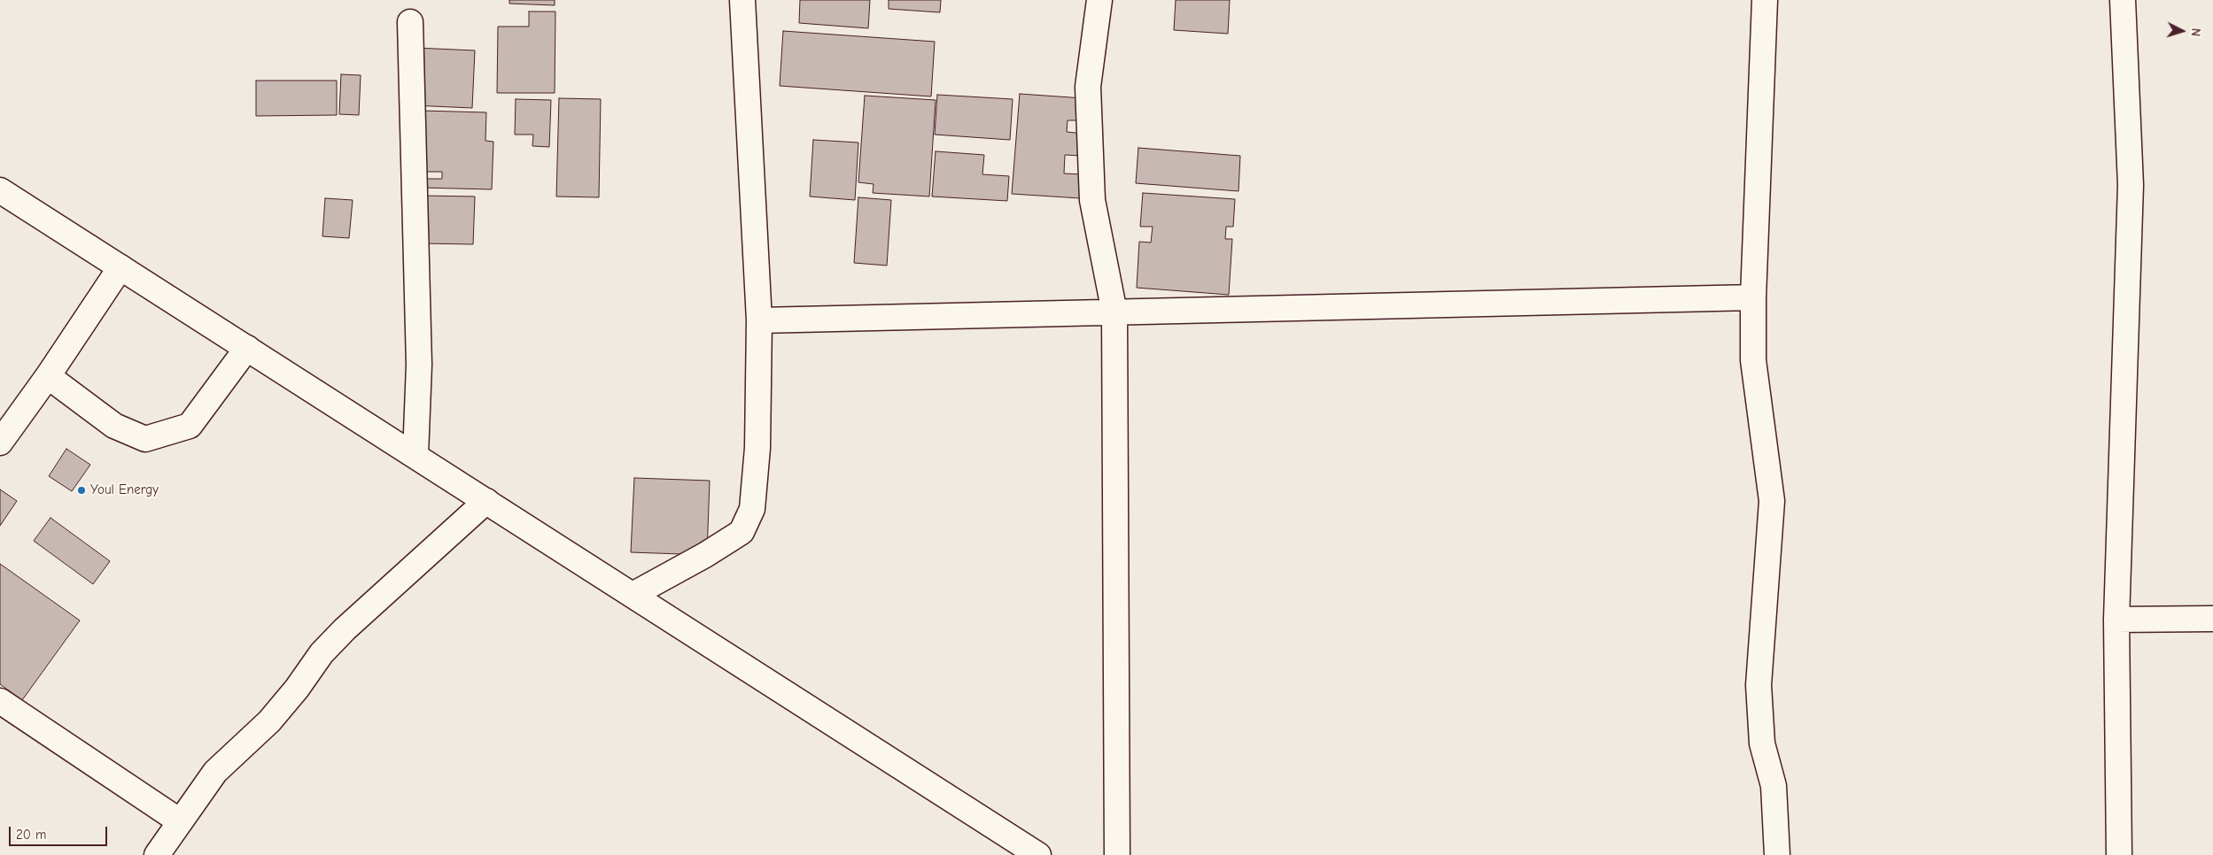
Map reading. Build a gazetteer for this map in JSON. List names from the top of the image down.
{
  "places": ["Youl Energy"],
  "scale_bar": "20 m",
  "north": "right"
}
